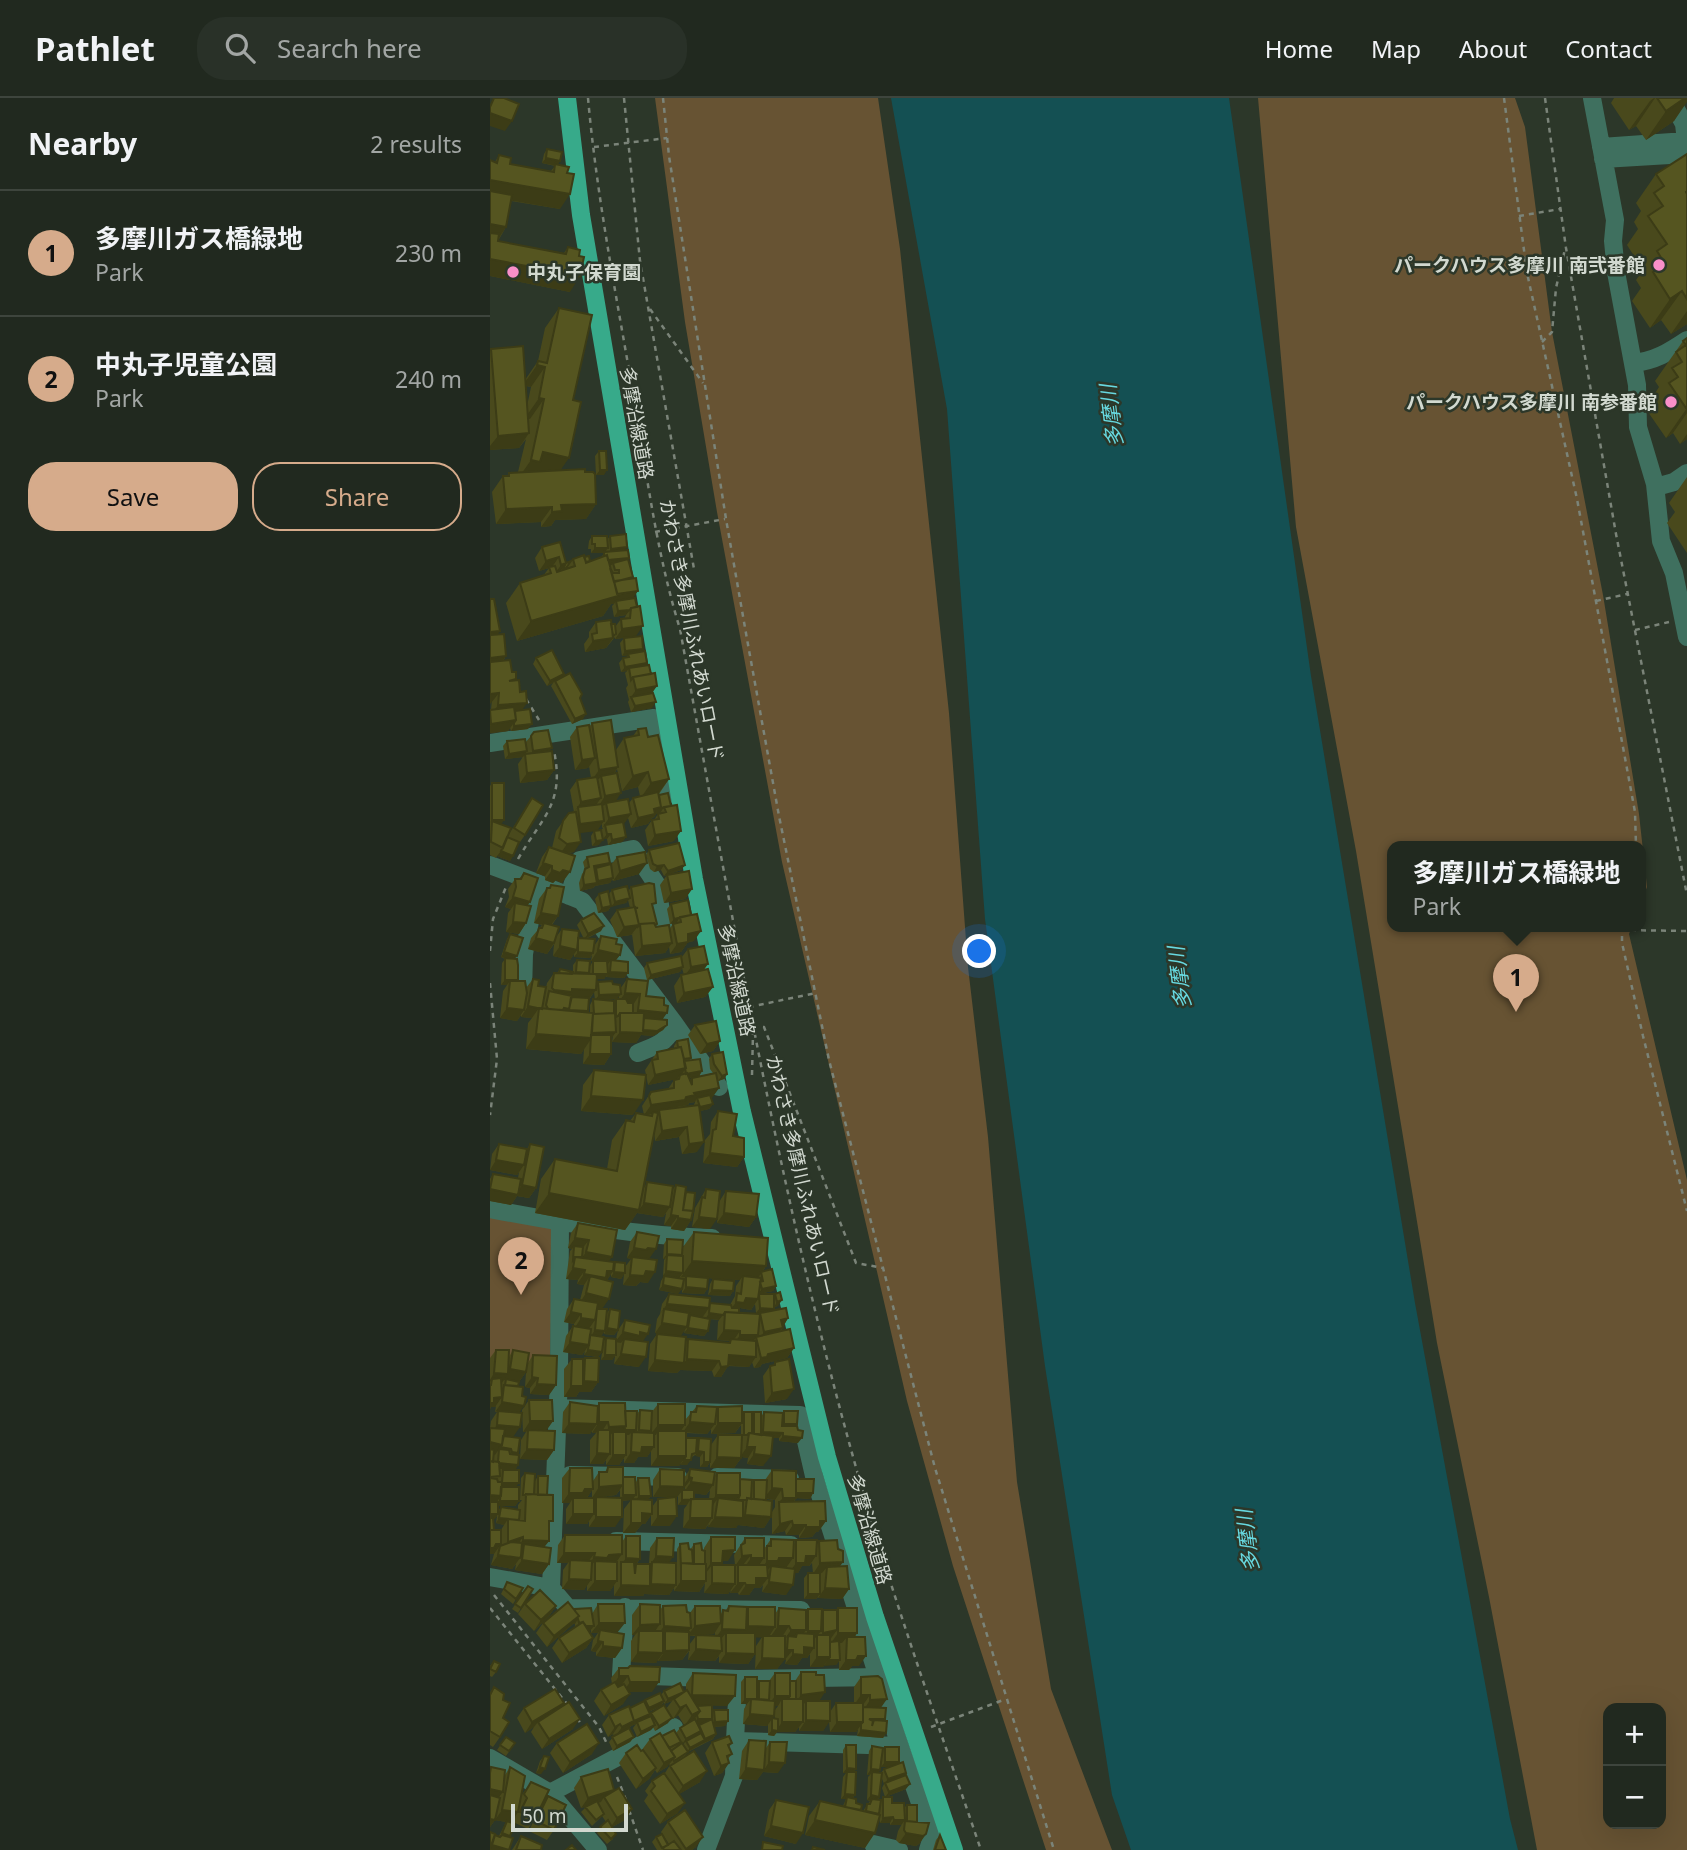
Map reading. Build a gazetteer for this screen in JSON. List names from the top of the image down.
{
  "streets": {
    "main road": ["多摩沿線道路"],
    "path": ["かわさき多摩川ふれあいロード"]
  },
  "water": ["多摩川"],
  "places": ["パークハウス多摩川 南弐番館", "中丸子保育園", "パークハウス多摩川 南参番館"],
  "scale_bar": "50 m",
  "page": {
    "header": "Pathlet",
    "search": "Search here",
    "nav": [
      "Home",
      "Map",
      "About",
      "Contact"
    ],
    "heading": ["Nearby", "2 results"],
    "list": [
      {
        "mark": "1",
        "name": "多摩川ガス橋緑地",
        "note": "Park",
        "value": "230 m"
      },
      {
        "mark": "2",
        "name": "中丸子児童公園",
        "note": "Park",
        "value": "240 m"
      }
    ],
    "buttons": ["Save", "Share"],
    "popup": ["多摩川ガス橋緑地", "Park"],
    "pins": ["1", "2"],
    "map_buttons": ["+", "−"],
    "scale": "50 m"
  }
}
